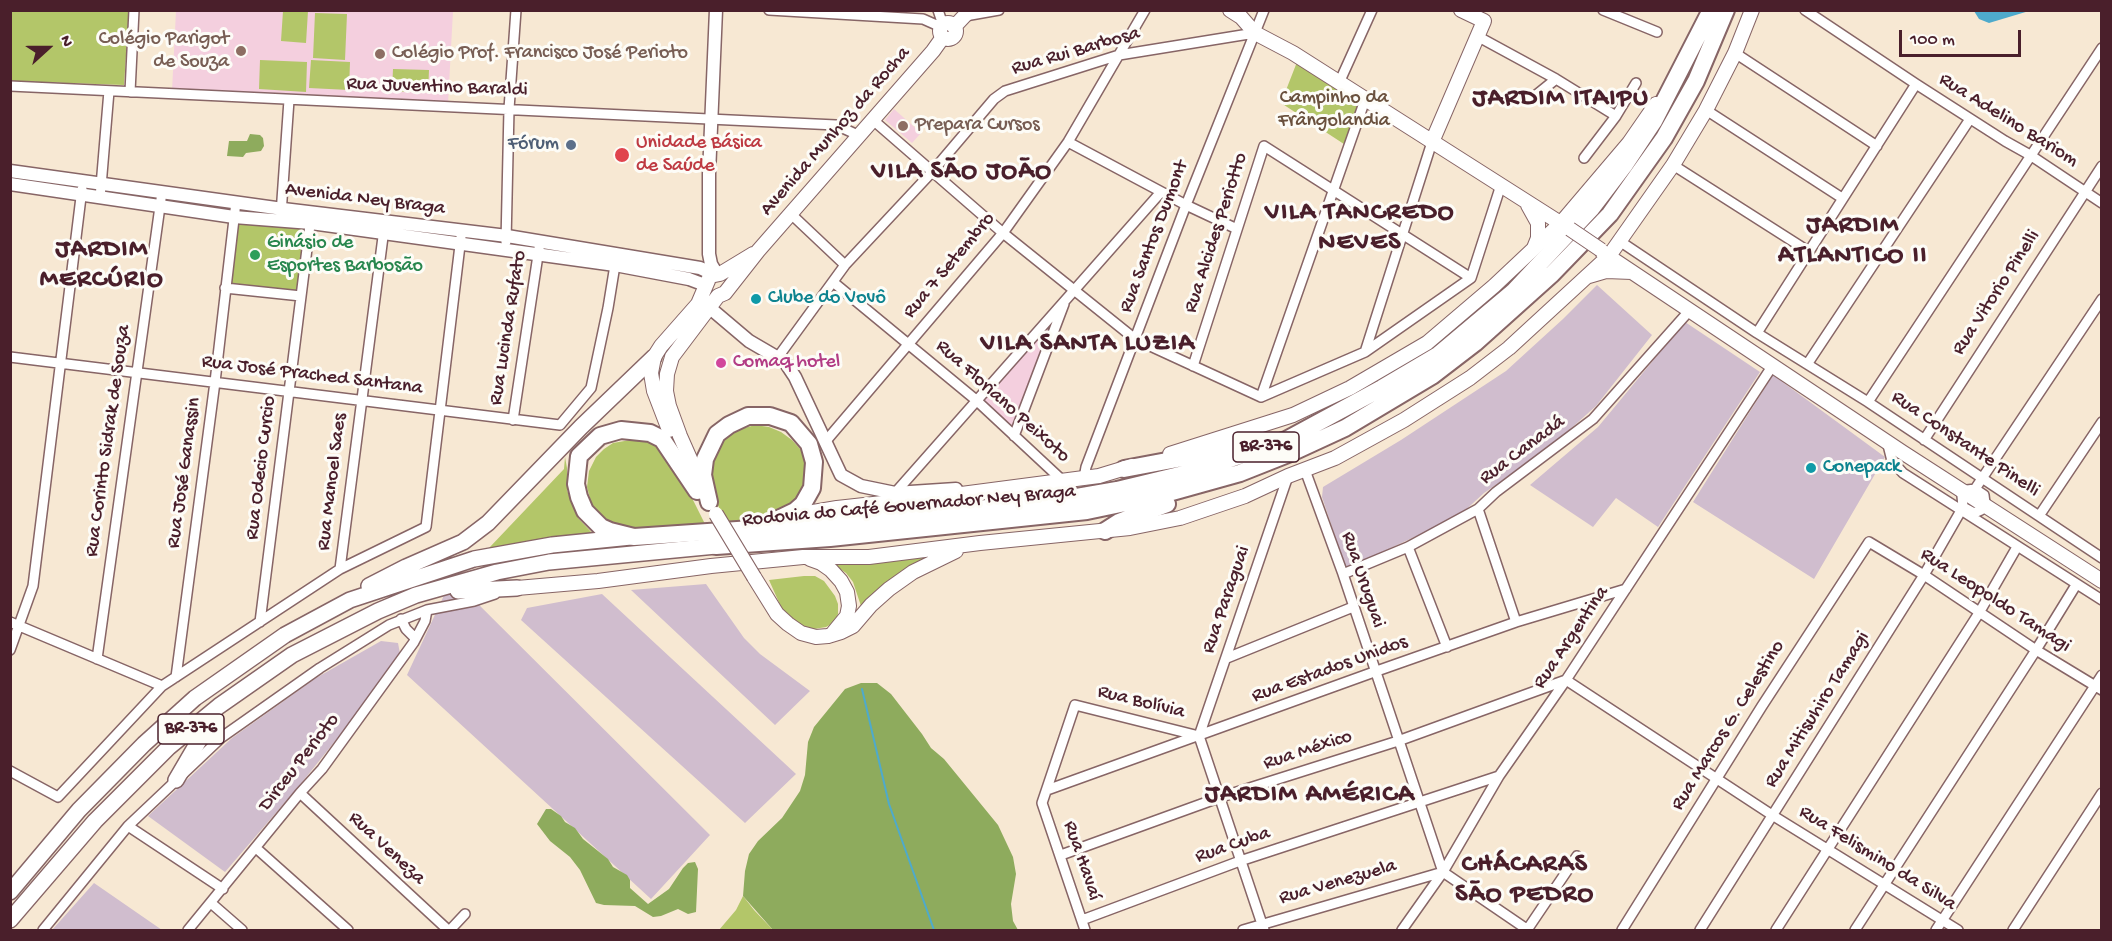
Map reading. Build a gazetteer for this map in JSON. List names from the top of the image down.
{
  "streets": {
    "highway": ["BR-376", "Rodovia do Café Governador Ney Braga"],
    "main road": ["Avenida Munhoz da Rocha"],
    "street": [
      "Rua Rui Barbosa",
      "Rua Juventino Baraldi",
      "Rua Adelino Bariom",
      "Avenida Ney Braga",
      "Rua Alcides Periotto",
      "Rua Santos Dumont",
      "Rua 7 Setembro",
      "Rua Vitorio Pinelli",
      "Rua Lucinda Rufato",
      "Rua José Prached Santana",
      "Rua Floriano Peixoto",
      "Rua Corinto Sidrak de Souza",
      "Rua Constante Pinelli",
      "Rua Canadá",
      "Rua Odecio Curcio",
      "Rua José Ganassin",
      "Rua Manoel Saes",
      "Rua Uruguai",
      "Rua Paraguai",
      "Rua Leopoldo Tamagi",
      "Rua Argentina",
      "Rua Estados Unidos",
      "Rua Bolívia",
      "Rua Mitisuhiro Tamagi",
      "Rua Marcos G. Celestino",
      "Rua México",
      "Dirceu Perioto",
      "Rua Cuba",
      "Rua Veneza",
      "Rua Felismino da Silva",
      "Rua Havaí",
      "Rua Venezuela"
    ]
  },
  "crossings": [
    ["Rua Rui Barbosa", "Rua Santos Dumont"],
    ["Rua Rui Barbosa", "Rua 7 Setembro"],
    ["Rua Rui Barbosa", "Rua Floriano Peixoto"],
    ["Rua Juventino Baraldi", "Avenida Munhoz da Rocha"],
    ["Rua Adelino Bariom", "Rua Vitorio Pinelli"],
    ["Avenida Ney Braga", "Rua Lucinda Rufato"],
    ["Avenida Ney Braga", "Rua José Prached Santana"],
    ["Avenida Ney Braga", "Rua Corinto Sidrak de Souza"],
    ["Avenida Ney Braga", "Rua Odecio Curcio"],
    ["Avenida Ney Braga", "Rua José Ganassin"],
    ["Avenida Ney Braga", "Rua Manoel Saes"],
    ["Rua 7 Setembro", "Rua Floriano Peixoto"],
    ["Rua Vitorio Pinelli", "Rua Constante Pinelli"],
    ["Rua Lucinda Rufato", "Rua José Prached Santana"],
    ["Rua José Prached Santana", "Rua Corinto Sidrak de Souza"],
    ["Rua José Prached Santana", "Rua Odecio Curcio"],
    ["Rua José Prached Santana", "Rua José Ganassin"],
    ["Rua José Prached Santana", "Rua Manoel Saes"],
    ["Rua Canadá", "Rua Uruguai"],
    ["Rua Uruguai", "Rua Argentina"],
    ["Rua Uruguai", "Rua Estados Unidos"],
    ["Rua Uruguai", "Rua México"],
    ["Rua Uruguai", "Rua Cuba"],
    ["Rua Uruguai", "Rua Venezuela"],
    ["Rua Paraguai", "Rua Estados Unidos"],
    ["Rua Paraguai", "Rua Bolívia"],
    ["Rua Leopoldo Tamagi", "Rua Mitisuhiro Tamagi"],
    ["Rua Leopoldo Tamagi", "Rua Marcos G. Celestino"],
    ["Rua Argentina", "Rua Estados Unidos"],
    ["Rua Argentina", "Rua México"],
    ["Rua Argentina", "Rua Cuba"],
    ["Rua Argentina", "Rua Felismino da Silva"],
    ["Rua Argentina", "Rua Venezuela"],
    ["Rua Estados Unidos", "Rua Bolívia"],
    ["Rua Estados Unidos", "Rua Havaí"],
    ["Rua Bolívia", "Rua Havaí"],
    ["Rua Mitisuhiro Tamagi", "Rua Felismino da Silva"],
    ["Rua Marcos G. Celestino", "Rua Felismino da Silva"],
    ["Rua México", "Rua Felismino da Silva"],
    ["Rua México", "Rua Havaí"],
    ["Dirceu Perioto", "Rua Veneza"],
    ["Rua Cuba", "Rua Havaí"]
  ],
  "districts": [
    "JARDIM ITAIPU",
    "VILA SÃO JOÃO",
    "VILA TANCREDO NEVES",
    "JARDIM ATLANTICO II",
    "JARDIM MERCÚRIO",
    "VILA SANTA LUZIA",
    "JARDIM AMÉRICA",
    "CHÁCARAS SÃO PEDRO"
  ],
  "parks": ["Campinho da Frângolandia"],
  "places": [
    "Colégio Parigot de Souza",
    "Colégio Prof. Francisco José Perioto",
    "Prepara Cursos",
    "Fórum",
    "Unidade Básica de Saúde",
    "Ginásio de Esportes Barbosão",
    "Clube do Vovô",
    "Comaq hotel",
    "Conepack"
  ],
  "scale_bar": "100 m",
  "north": "right"
}
